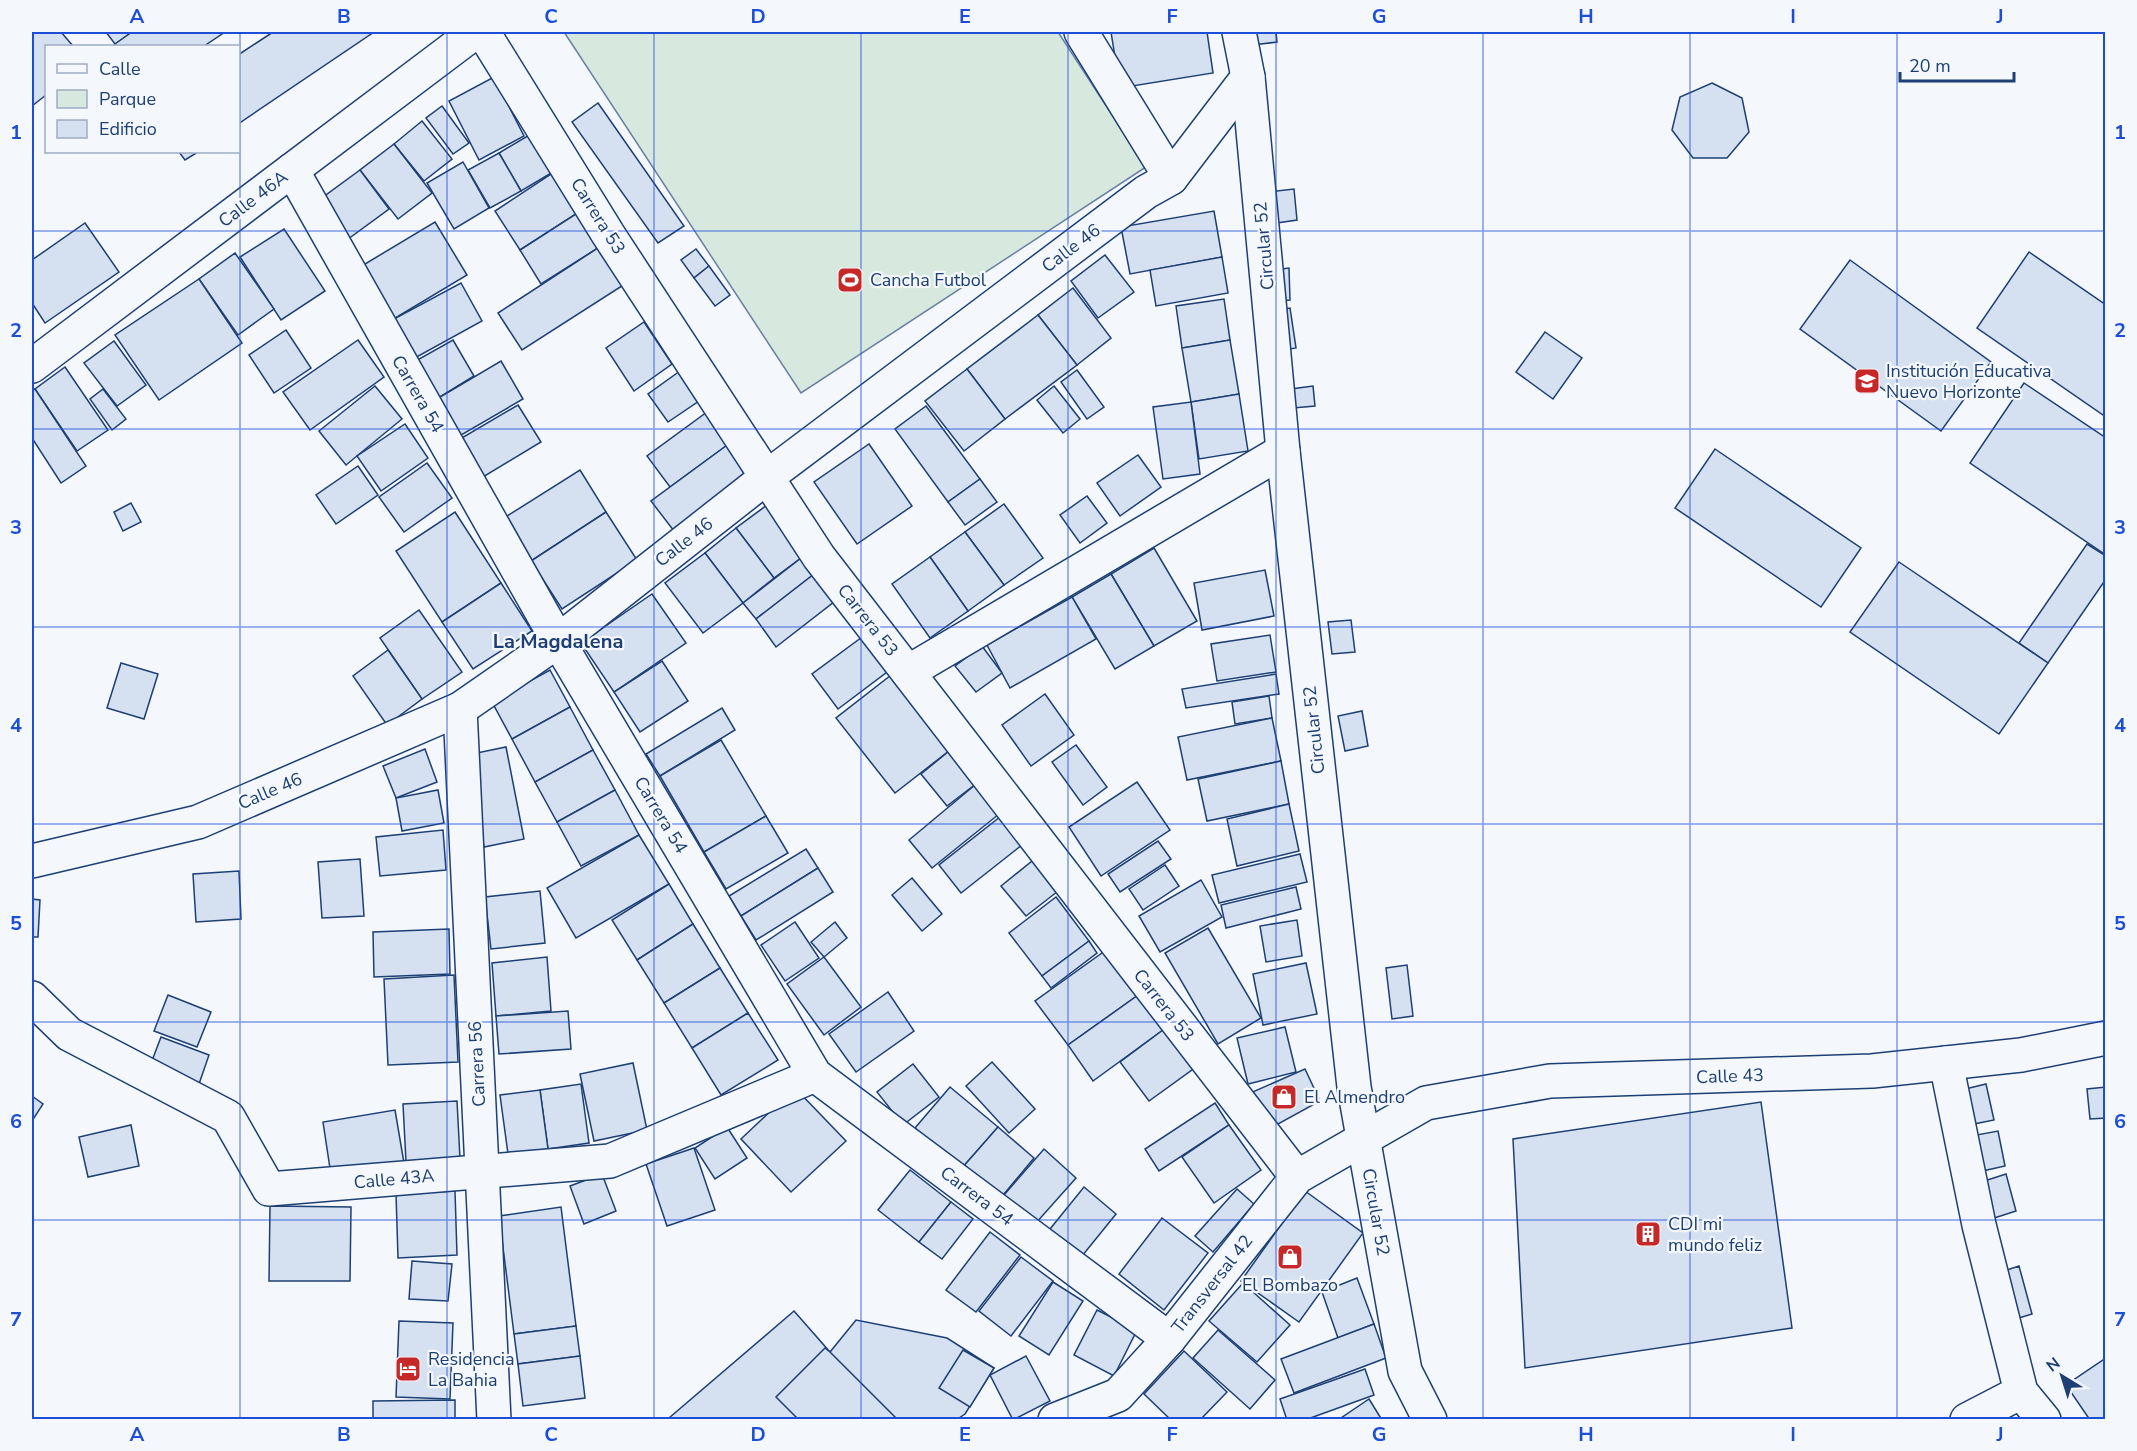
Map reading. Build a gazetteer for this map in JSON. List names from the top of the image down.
{
  "streets": {
    "street": [
      "Calle 46A",
      "Carrera 53",
      "Circular 52",
      "Calle 46",
      "Carrera 54",
      "Carrera 56",
      "Calle 43",
      "Calle 43A",
      "Transversal 42"
    ]
  },
  "crossings": [
    ["Calle 46A", "Carrera 54"],
    ["Carrera 53", "Calle 46"],
    ["Carrera 53", "Transversal 42"],
    ["Circular 52", "Calle 46"],
    ["Circular 52", "Calle 43"],
    ["Circular 52", "Transversal 42"],
    ["Calle 46", "Carrera 54"],
    ["Calle 46", "Carrera 56"],
    ["Carrera 54", "Calle 43A"],
    ["Carrera 54", "Transversal 42"],
    ["Carrera 56", "Calle 43A"],
    ["Calle 43", "Transversal 42"]
  ],
  "districts": ["La Magdalena"],
  "places": {
    "sports": ["Cancha Futbol"],
    "school or university": ["Institución Educativa Nuevo Horizonte"],
    "shop": ["El Almendro", "El Bombazo"],
    "building": ["CDI mi mundo feliz"],
    "hotel": ["Residencia La Bahia"]
  },
  "legend": ["Calle", "Parque", "Edificio"],
  "scale_bar": "20 m",
  "north": "top left",
  "grid": {
    "columns": [
      "A",
      "B",
      "C",
      "D",
      "E",
      "F",
      "G",
      "H",
      "I",
      "J"
    ],
    "rows": [
      "1",
      "2",
      "3",
      "4",
      "5",
      "6",
      "7"
    ]
  }
}
